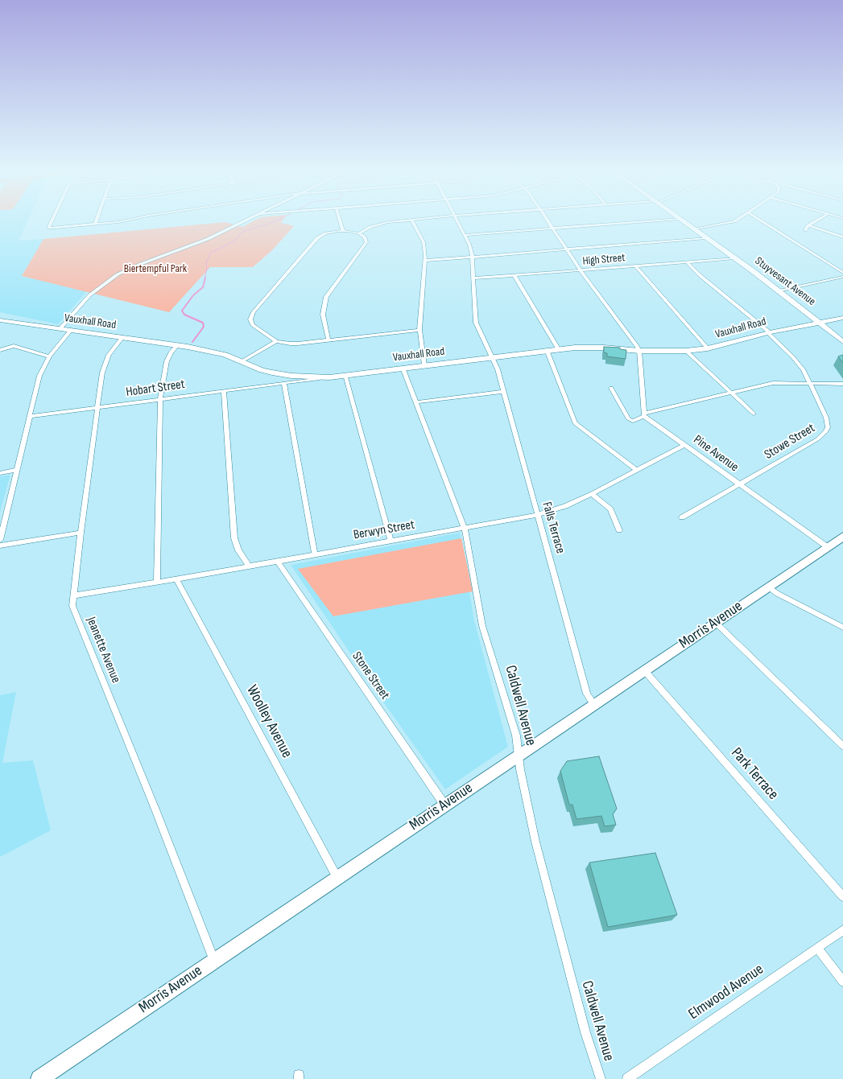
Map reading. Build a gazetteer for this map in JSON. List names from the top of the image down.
{
  "streets": {
    "main road": ["Morris Avenue"],
    "street": [
      "High Street",
      "Stuyvesant Avenue",
      "Vauxhall Road",
      "Hobart Street",
      "Stowe Street",
      "Pine Avenue",
      "Falls Terrace",
      "Berwyn Street",
      "Jeanette Avenue",
      "Stone Street",
      "Caldwell Avenue",
      "Woolley Avenue",
      "Park Terrace",
      "Elmwood Avenue"
    ]
  },
  "crossings": [
    ["High Street", "Stuyvesant Avenue"],
    ["High Street", "Stowe Street"],
    ["High Street", "Falls Terrace"],
    ["Stuyvesant Avenue", "Vauxhall Road"],
    ["Vauxhall Road", "Hobart Street"],
    ["Vauxhall Road", "Stowe Street"],
    ["Vauxhall Road", "Falls Terrace"],
    ["Vauxhall Road", "Jeanette Avenue"],
    ["Vauxhall Road", "Caldwell Avenue"],
    ["Hobart Street", "Jeanette Avenue"],
    ["Stowe Street", "Pine Avenue"],
    ["Pine Avenue", "Berwyn Street"],
    ["Pine Avenue", "Morris Avenue"],
    ["Falls Terrace", "Berwyn Street"],
    ["Falls Terrace", "Morris Avenue"],
    ["Berwyn Street", "Jeanette Avenue"],
    ["Berwyn Street", "Stone Street"],
    ["Berwyn Street", "Caldwell Avenue"],
    ["Berwyn Street", "Woolley Avenue"],
    ["Morris Avenue", "Jeanette Avenue"],
    ["Morris Avenue", "Stone Street"],
    ["Morris Avenue", "Caldwell Avenue"],
    ["Morris Avenue", "Woolley Avenue"],
    ["Morris Avenue", "Park Terrace"]
  ],
  "parks": ["Biertempful Park"]
}
